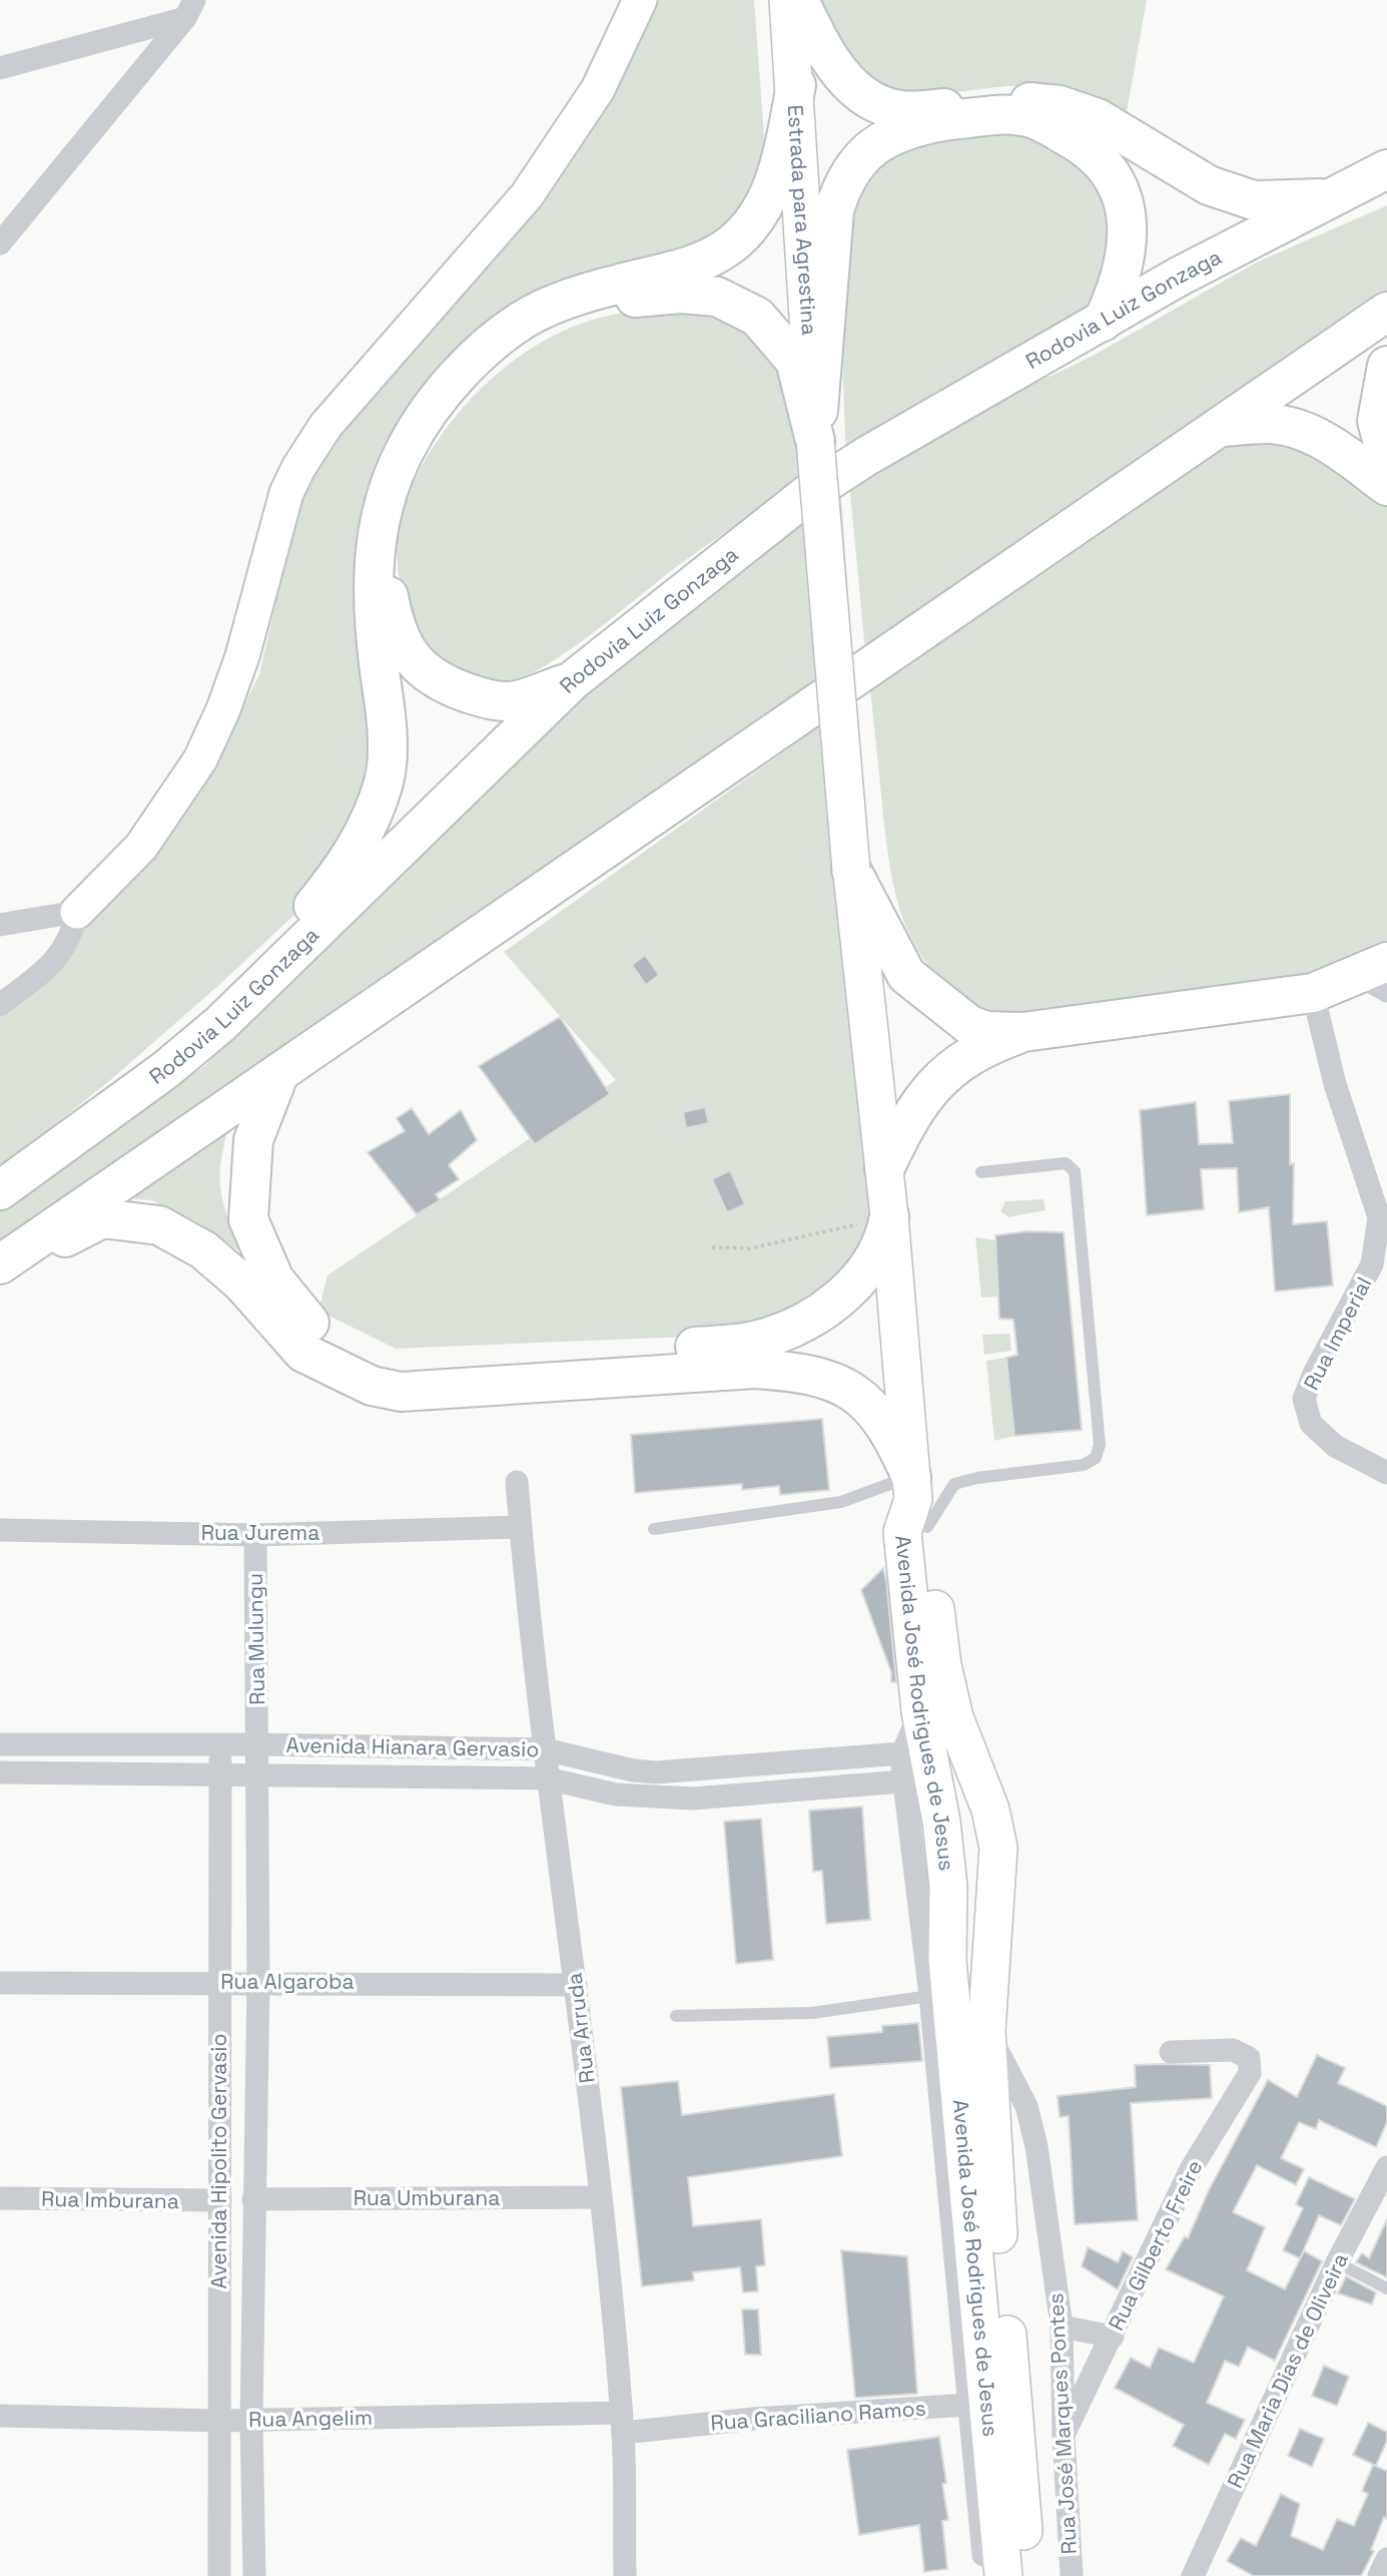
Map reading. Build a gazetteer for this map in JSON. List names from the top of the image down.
{
  "streets": {
    "highway": ["Rodovia Luiz Gonzaga"],
    "main road": ["Estrada para Agrestina", "Avenida José Rodrigues de Jesus"],
    "street": [
      "Rua Imperial",
      "Rua Jurema",
      "Rua Mulungu",
      "Avenida Hianara Gervasio",
      "Rua Algaroba",
      "Rua Arruda",
      "Avenida Hipolito Gervasio",
      "Rua Umburana",
      "Rua Imburana",
      "Rua Gilberto Freire",
      "Rua Maria Dias de Oliveira",
      "Rua Graciliano Ramos",
      "Rua Angelim",
      "Rua José Marques Pontes"
    ]
  },
  "crossings": [
    ["Estrada para Agrestina", "Avenida José Rodrigues de Jesus"],
    ["Rua Jurema", "Rua Mulungu"],
    ["Rua Jurema", "Rua Arruda"],
    ["Rua Mulungu", "Avenida Hianara Gervasio"],
    ["Rua Mulungu", "Rua Algaroba"],
    ["Rua Mulungu", "Rua Umburana"],
    ["Rua Mulungu", "Rua Angelim"],
    ["Avenida José Rodrigues de Jesus", "Avenida Hianara Gervasio"],
    ["Avenida José Rodrigues de Jesus", "Rua José Marques Pontes"],
    ["Avenida Hianara Gervasio", "Rua Arruda"],
    ["Avenida Hianara Gervasio", "Avenida Hipolito Gervasio"],
    ["Rua Algaroba", "Rua Arruda"],
    ["Rua Algaroba", "Avenida Hipolito Gervasio"],
    ["Rua Arruda", "Rua Umburana"],
    ["Rua Arruda", "Rua Graciliano Ramos"],
    ["Rua Arruda", "Rua Angelim"],
    ["Avenida Hipolito Gervasio", "Rua Imburana"],
    ["Avenida Hipolito Gervasio", "Rua Angelim"],
    ["Rua Gilberto Freire", "Rua José Marques Pontes"],
    ["Rua Graciliano Ramos", "Rua Angelim"]
  ]
}
